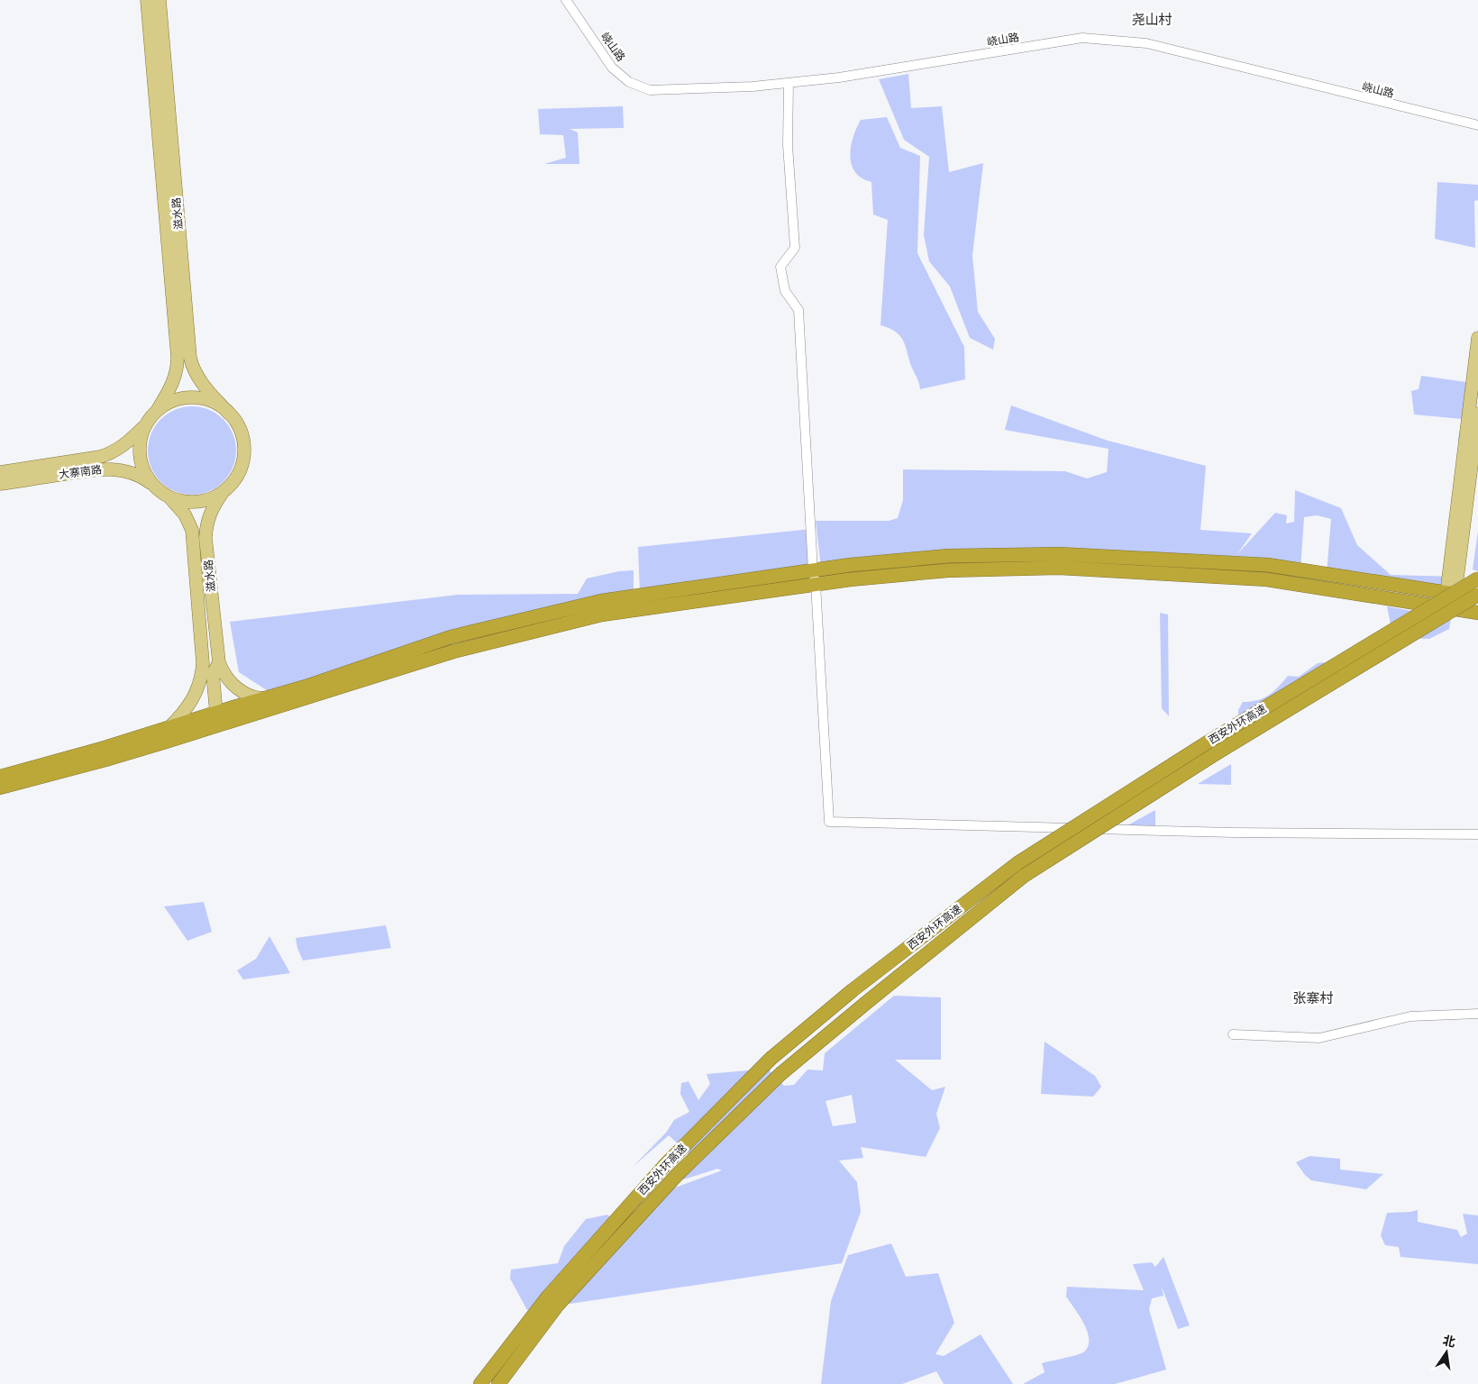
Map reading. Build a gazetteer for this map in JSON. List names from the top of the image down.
{
  "streets": {
    "highway": ["西安外环高速"],
    "main road": ["滋水路", "大寨南路"],
    "street": ["峣山路"]
  },
  "crossings": [
    ["滋水路", "大寨南路"]
  ],
  "districts": ["尧山村", "张寨村"],
  "north": "top"
}
